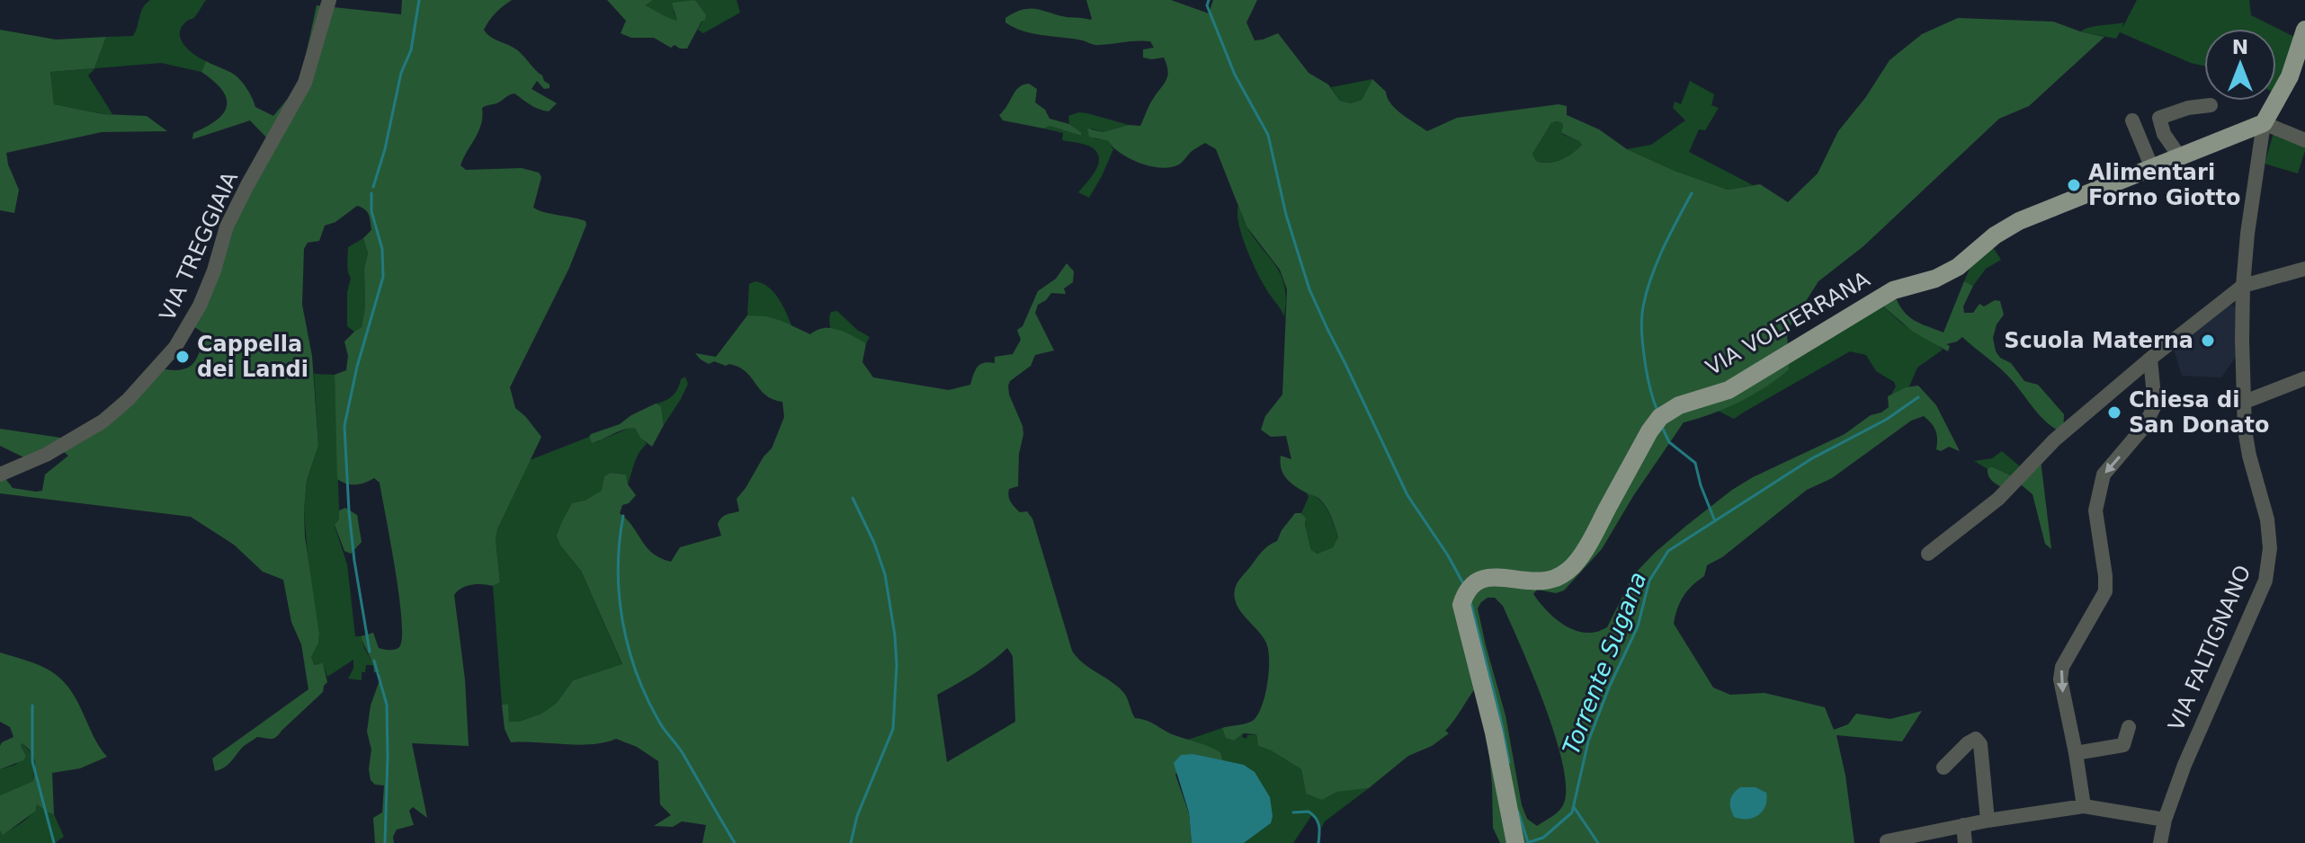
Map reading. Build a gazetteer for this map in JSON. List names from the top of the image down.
{
  "streets": {
    "main road": ["VIA VOLTERRANA"],
    "street": ["VIA TREGGIAIA", "VIA FALTIGNANO"]
  },
  "crossings": [
    ["VIA VOLTERRANA", "VIA FALTIGNANO"]
  ],
  "water": ["Torrente Sugana"],
  "places": [
    "Alimentari Forno Giotto",
    "Scuola Materna",
    "Cappella dei Landi",
    "Chiesa di San Donato"
  ],
  "north": "top"
}
